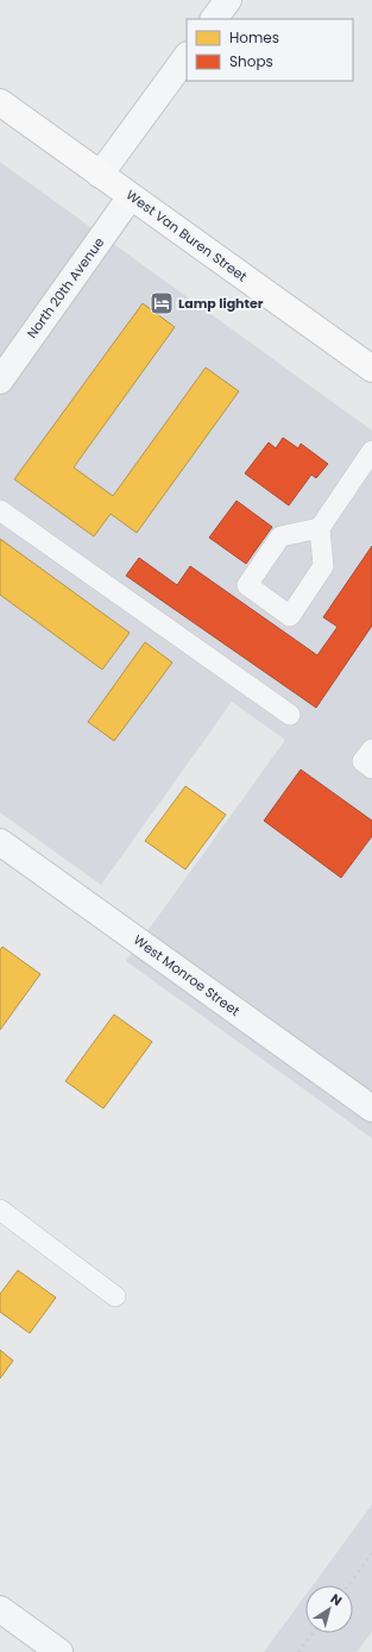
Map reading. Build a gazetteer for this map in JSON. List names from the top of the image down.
{
  "streets": {
    "main road": ["West Van Buren Street"],
    "street": ["North 20th Avenue", "West Monroe Street"]
  },
  "crossings": [
    ["West Van Buren Street", "North 20th Avenue"]
  ],
  "places": {
    "hotel": ["Lamp lighter"]
  },
  "legend": ["Homes", "Shops"],
  "north": "top right"
}
